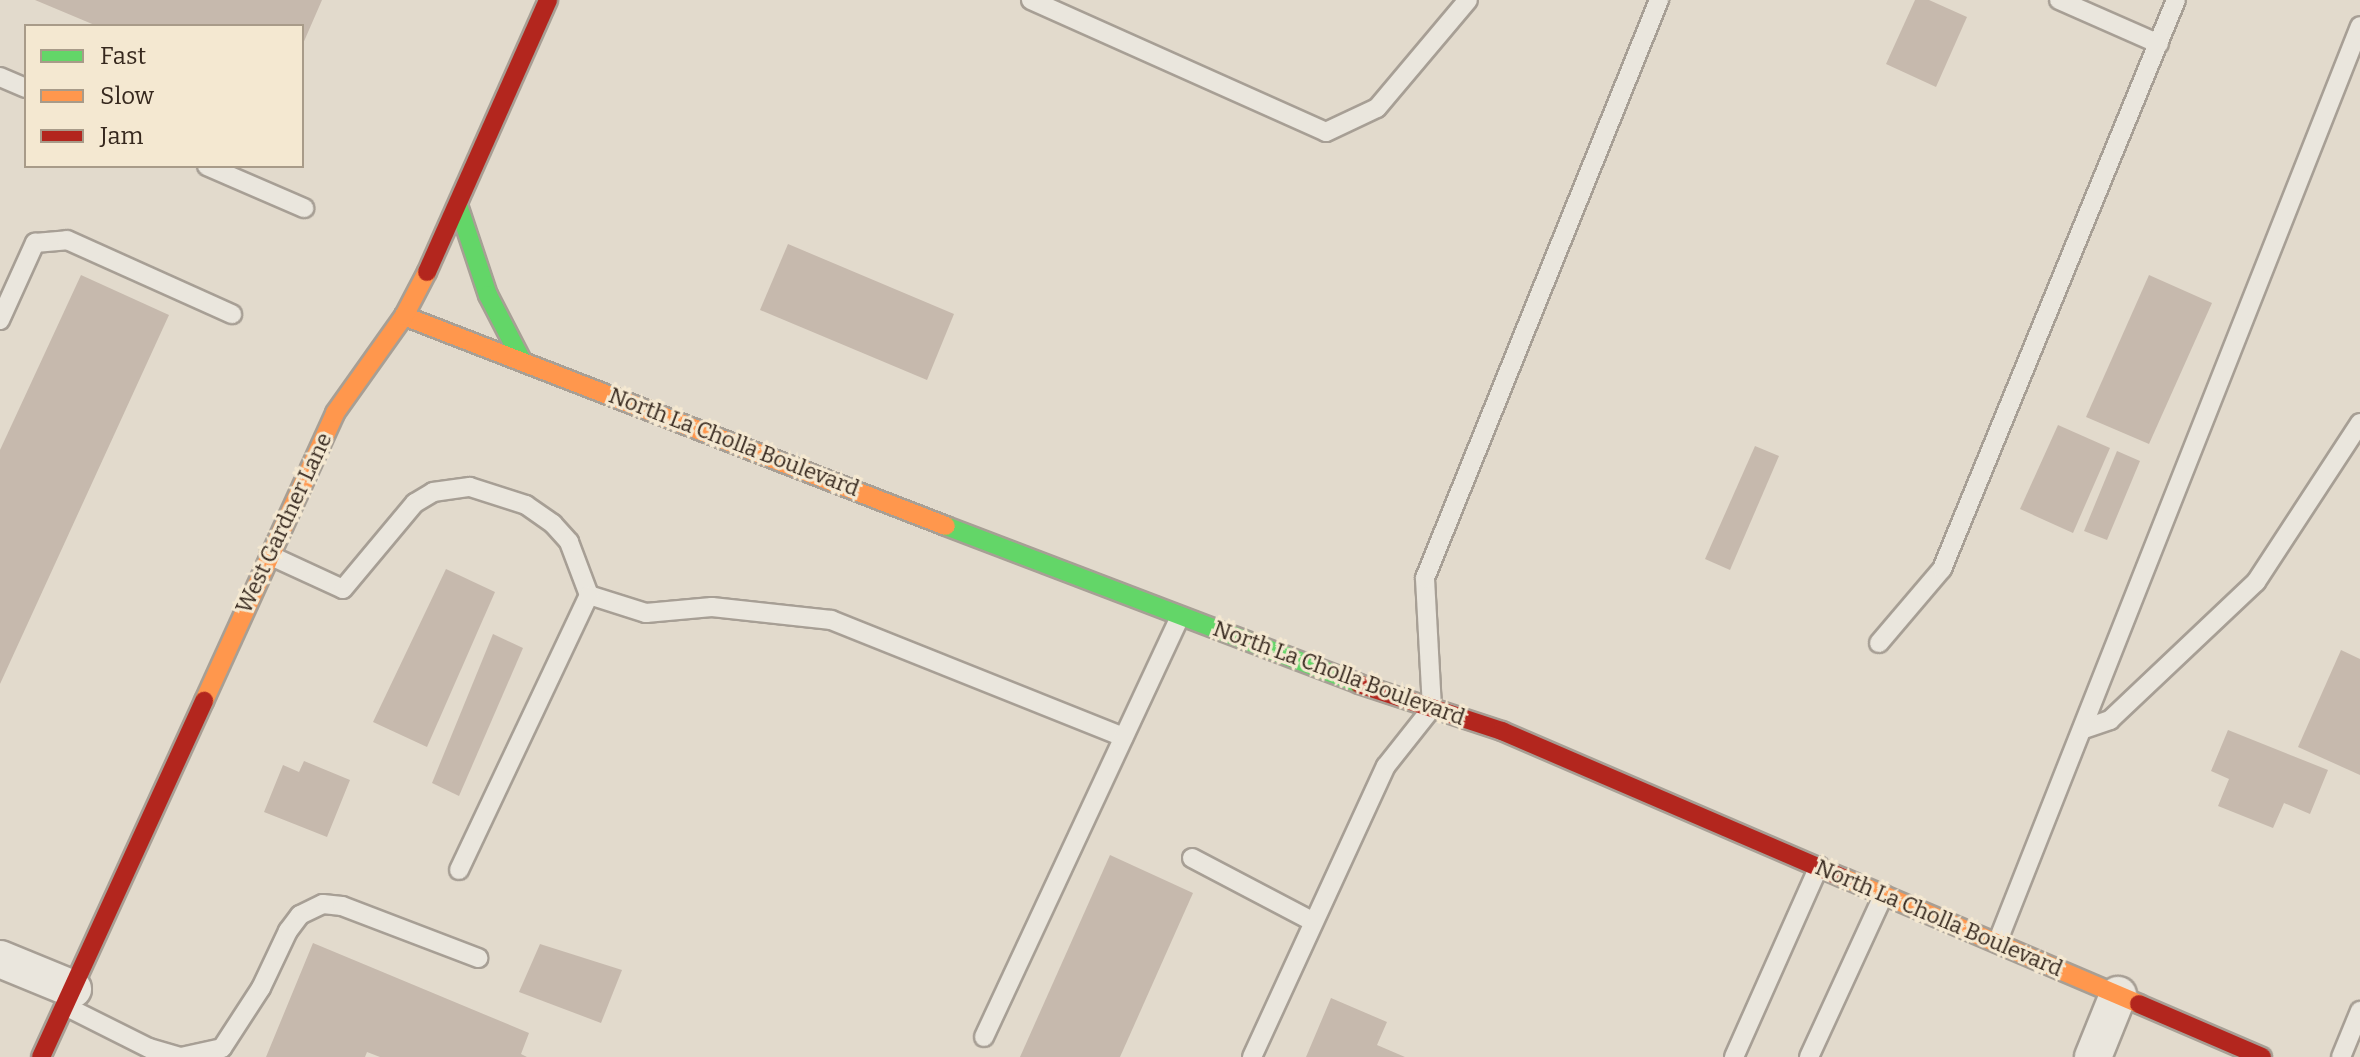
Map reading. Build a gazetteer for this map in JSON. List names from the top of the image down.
{
  "streets": {
    "street": ["North La Cholla Boulevard", "West Gardner Lane"]
  },
  "crossings": [
    ["North La Cholla Boulevard", "West Gardner Lane"]
  ],
  "legend": ["Fast", "Slow", "Jam"]
}
